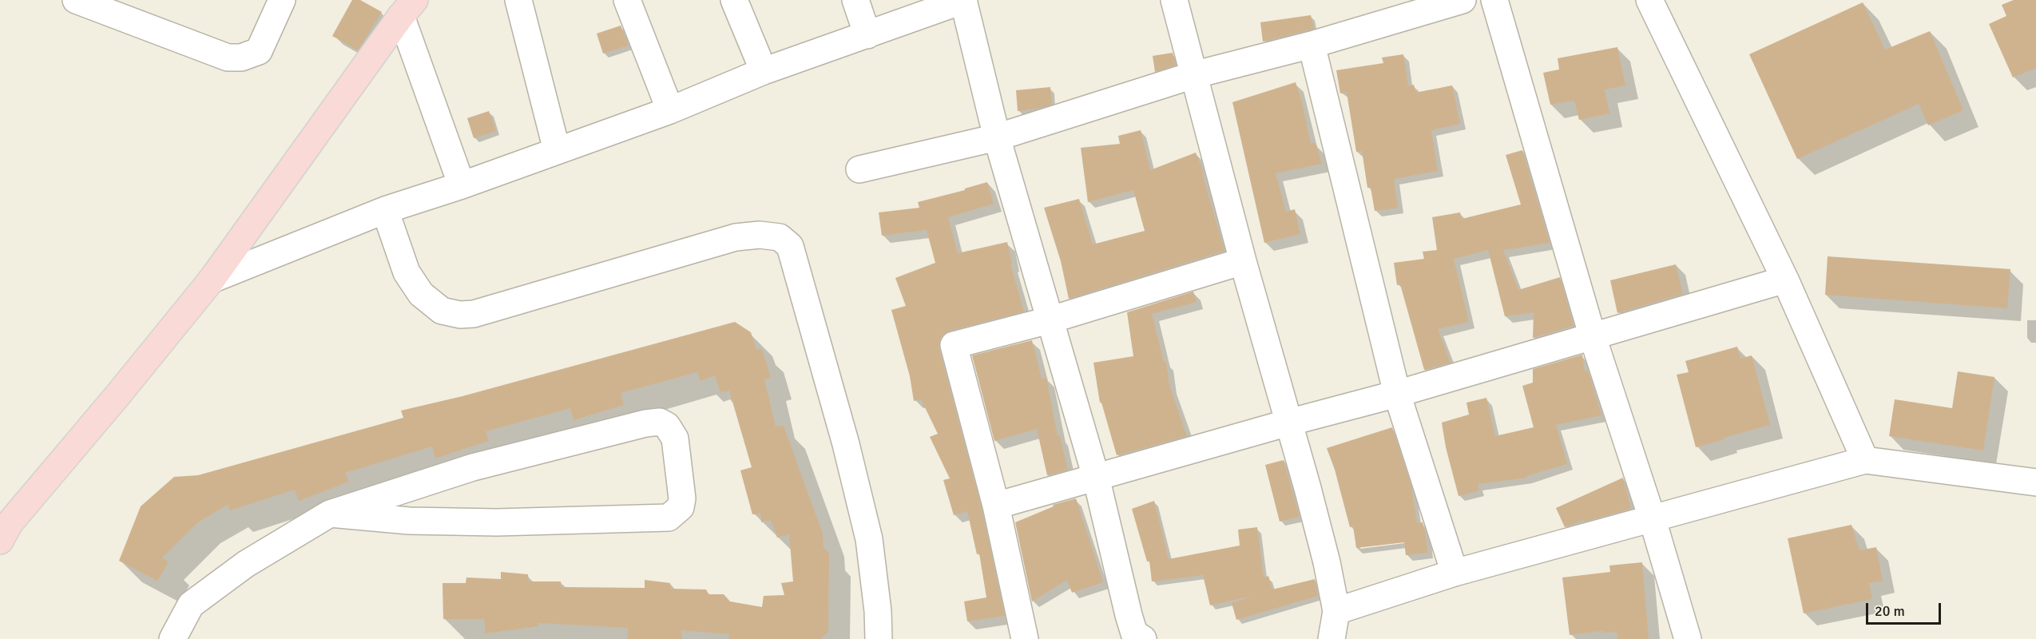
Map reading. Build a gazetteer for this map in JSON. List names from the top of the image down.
{
  "scale_bar": "20 m"
}
